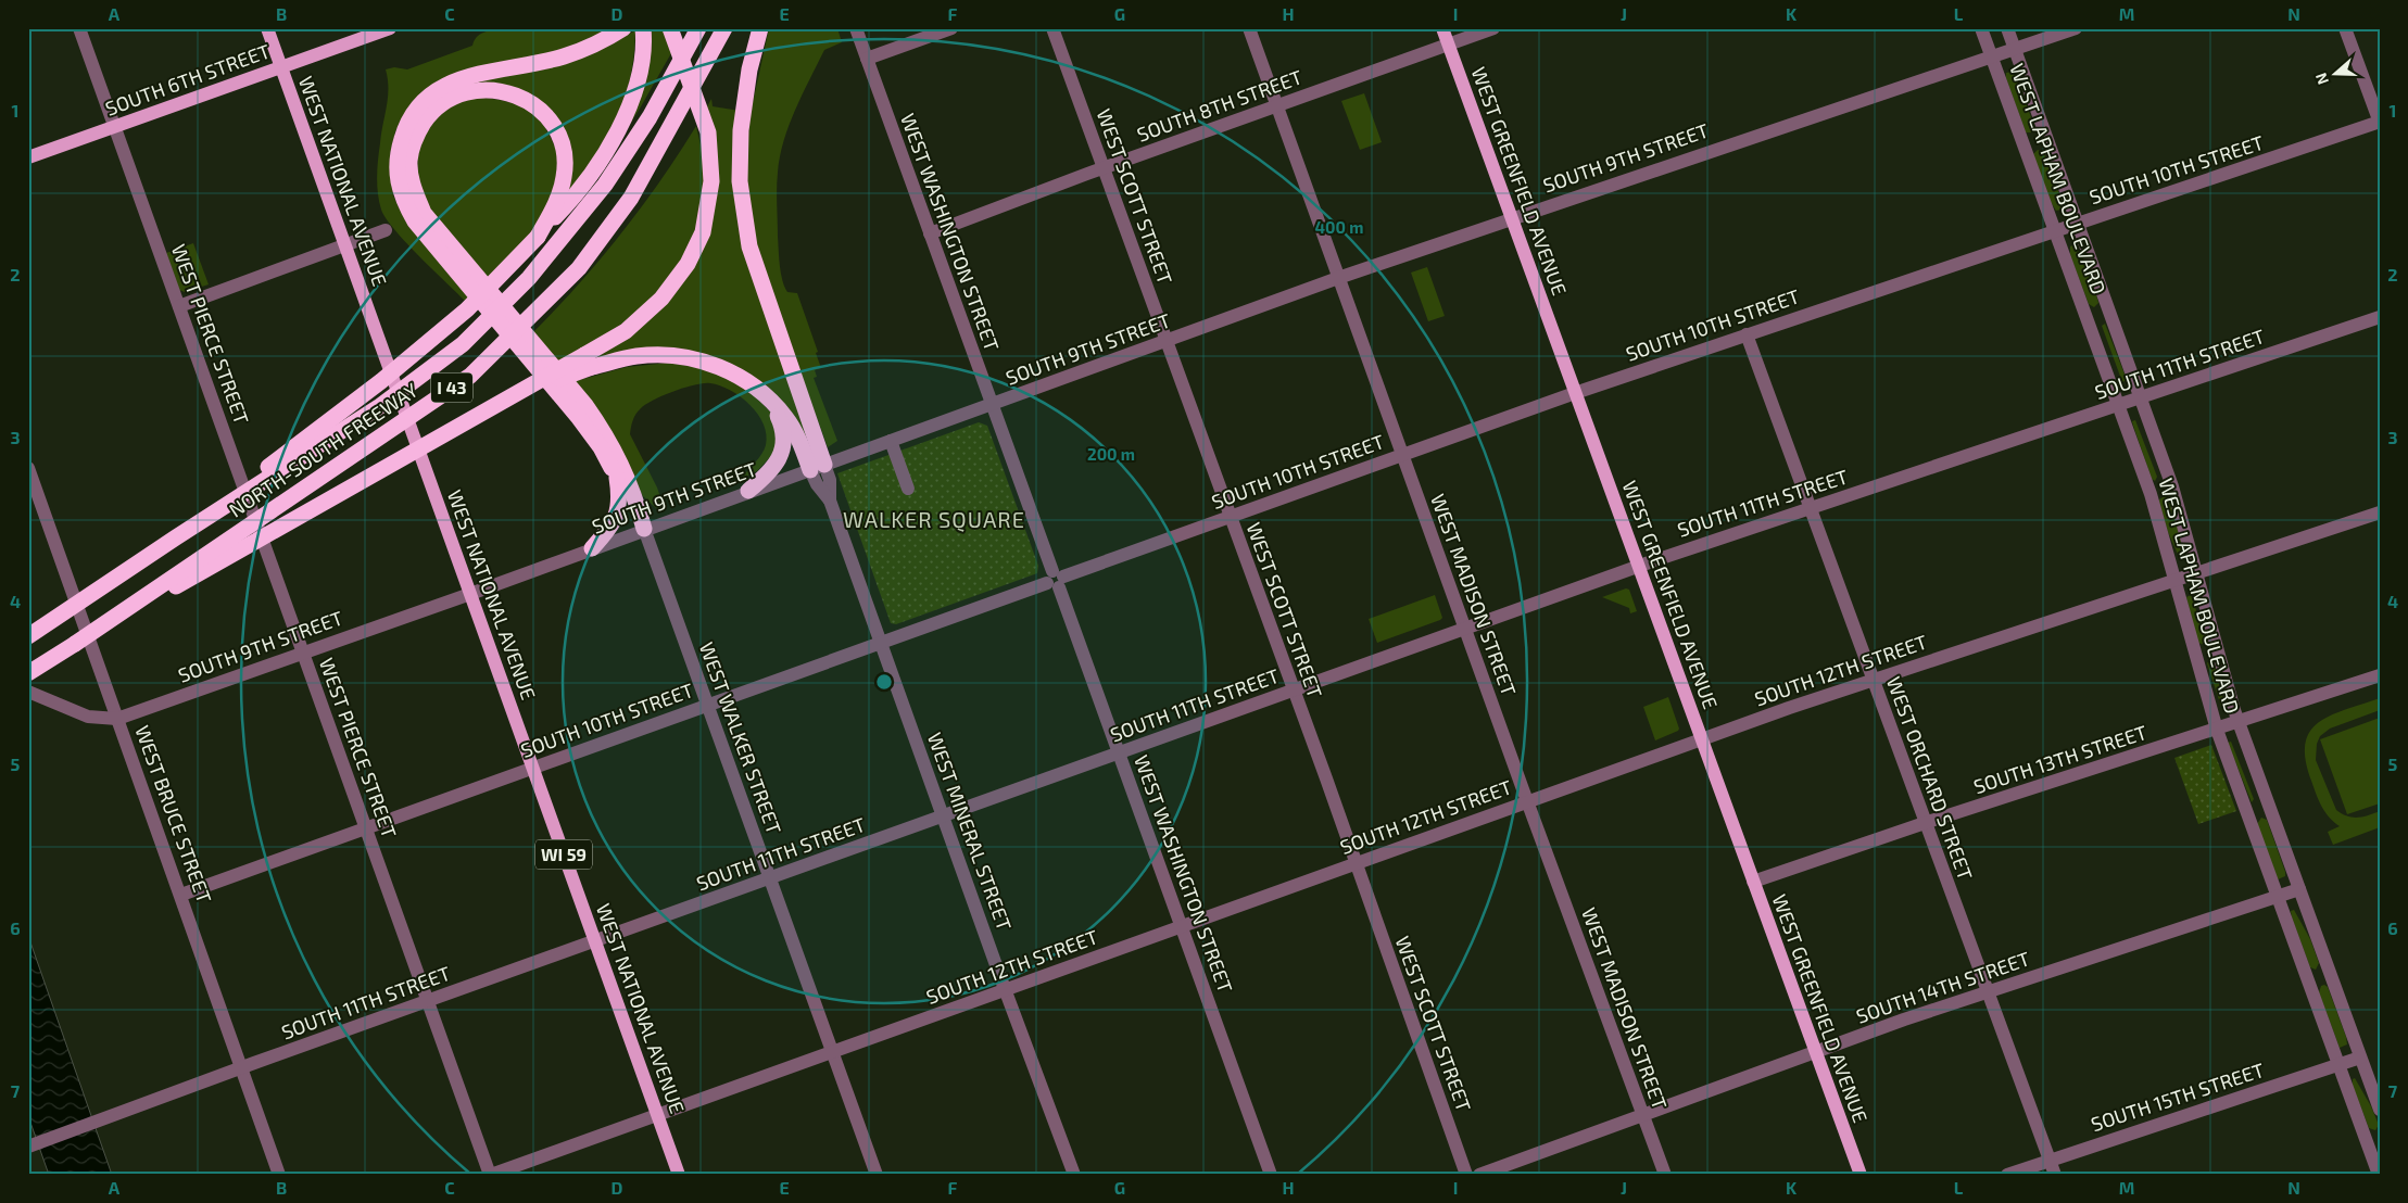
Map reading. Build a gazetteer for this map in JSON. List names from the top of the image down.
{
  "streets": {
    "highway": ["I 43", "NORTH-SOUTH FREEWAY"],
    "main road": [
      "SOUTH 6TH STREET",
      "WEST NATIONAL AVENUE",
      "WEST GREENFIELD AVENUE",
      "WI 59"
    ],
    "street": [
      "SOUTH 8TH STREET",
      "SOUTH 9TH STREET",
      "SOUTH 10TH STREET",
      "WEST LAPHAM BOULEVARD",
      "WEST SCOTT STREET",
      "WEST WASHINGTON STREET",
      "WEST PIERCE STREET",
      "SOUTH 11TH STREET",
      "WEST MADISON STREET",
      "SOUTH 12TH STREET",
      "WEST WALKER STREET",
      "SOUTH 13TH STREET",
      "WEST ORCHARD STREET",
      "WEST BRUCE STREET",
      "WEST MINERAL STREET",
      "SOUTH 14TH STREET",
      "SOUTH 15TH STREET"
    ]
  },
  "crossings": [
    ["SOUTH 6TH STREET", "WEST NATIONAL AVENUE"],
    ["SOUTH 6TH STREET", "WEST PIERCE STREET"],
    ["SOUTH 8TH STREET", "WEST GREENFIELD AVENUE"],
    ["SOUTH 8TH STREET", "WEST SCOTT STREET"],
    ["SOUTH 8TH STREET", "WEST WASHINGTON STREET"],
    ["SOUTH 8TH STREET", "WEST MADISON STREET"],
    ["SOUTH 9TH STREET", "WEST LAPHAM BOULEVARD"],
    ["SOUTH 9TH STREET", "WEST NATIONAL AVENUE"],
    ["SOUTH 9TH STREET", "WEST GREENFIELD AVENUE"],
    ["SOUTH 9TH STREET", "WEST SCOTT STREET"],
    ["SOUTH 9TH STREET", "WEST WASHINGTON STREET"],
    ["SOUTH 9TH STREET", "WEST PIERCE STREET"],
    ["SOUTH 9TH STREET", "WEST MADISON STREET"],
    ["SOUTH 9TH STREET", "WEST WALKER STREET"],
    ["SOUTH 9TH STREET", "WEST BRUCE STREET"],
    ["SOUTH 9TH STREET", "WEST MINERAL STREET"],
    ["SOUTH 10TH STREET", "WEST LAPHAM BOULEVARD"],
    ["SOUTH 10TH STREET", "WEST NATIONAL AVENUE"],
    ["SOUTH 10TH STREET", "WEST GREENFIELD AVENUE"],
    ["SOUTH 10TH STREET", "WEST SCOTT STREET"],
    ["SOUTH 10TH STREET", "WEST WASHINGTON STREET"],
    ["SOUTH 10TH STREET", "WEST PIERCE STREET"],
    ["SOUTH 10TH STREET", "WEST MADISON STREET"],
    ["SOUTH 10TH STREET", "WEST WALKER STREET"],
    ["SOUTH 10TH STREET", "WEST ORCHARD STREET"],
    ["SOUTH 10TH STREET", "WEST BRUCE STREET"],
    ["SOUTH 10TH STREET", "WEST MINERAL STREET"],
    ["WEST LAPHAM BOULEVARD", "SOUTH 11TH STREET"],
    ["WEST LAPHAM BOULEVARD", "SOUTH 12TH STREET"],
    ["WEST LAPHAM BOULEVARD", "SOUTH 13TH STREET"],
    ["WEST LAPHAM BOULEVARD", "SOUTH 14TH STREET"],
    ["WEST LAPHAM BOULEVARD", "SOUTH 15TH STREET"],
    ["WEST NATIONAL AVENUE", "SOUTH 11TH STREET"],
    ["WEST NATIONAL AVENUE", "SOUTH 12TH STREET"],
    ["WEST GREENFIELD AVENUE", "SOUTH 11TH STREET"],
    ["WEST GREENFIELD AVENUE", "SOUTH 12TH STREET"],
    ["WEST GREENFIELD AVENUE", "SOUTH 13TH STREET"],
    ["WEST GREENFIELD AVENUE", "SOUTH 14TH STREET"],
    ["WEST SCOTT STREET", "SOUTH 11TH STREET"],
    ["WEST SCOTT STREET", "SOUTH 12TH STREET"],
    ["WEST WASHINGTON STREET", "SOUTH 11TH STREET"],
    ["WEST WASHINGTON STREET", "SOUTH 12TH STREET"],
    ["WEST PIERCE STREET", "SOUTH 11TH STREET"],
    ["WEST PIERCE STREET", "SOUTH 12TH STREET"],
    ["SOUTH 11TH STREET", "WEST MADISON STREET"],
    ["SOUTH 11TH STREET", "WEST WALKER STREET"],
    ["SOUTH 11TH STREET", "WEST ORCHARD STREET"],
    ["SOUTH 11TH STREET", "WEST BRUCE STREET"],
    ["SOUTH 11TH STREET", "WEST MINERAL STREET"],
    ["WEST MADISON STREET", "SOUTH 12TH STREET"],
    ["WEST MADISON STREET", "SOUTH 14TH STREET"],
    ["SOUTH 12TH STREET", "WEST WALKER STREET"],
    ["SOUTH 12TH STREET", "WEST ORCHARD STREET"],
    ["SOUTH 12TH STREET", "WEST MINERAL STREET"],
    ["SOUTH 13TH STREET", "WEST ORCHARD STREET"],
    ["WEST ORCHARD STREET", "SOUTH 14TH STREET"],
    ["WEST ORCHARD STREET", "SOUTH 15TH STREET"]
  ],
  "districts": ["WALKER SQUARE"],
  "north": "left",
  "grid": {
    "columns": [
      "A",
      "B",
      "C",
      "D",
      "E",
      "F",
      "G",
      "H",
      "I",
      "J",
      "K",
      "L",
      "M",
      "N"
    ],
    "rows": [
      "1",
      "2",
      "3",
      "4",
      "5",
      "6",
      "7"
    ]
  },
  "rings": ["400 m", "200 m"]
}
